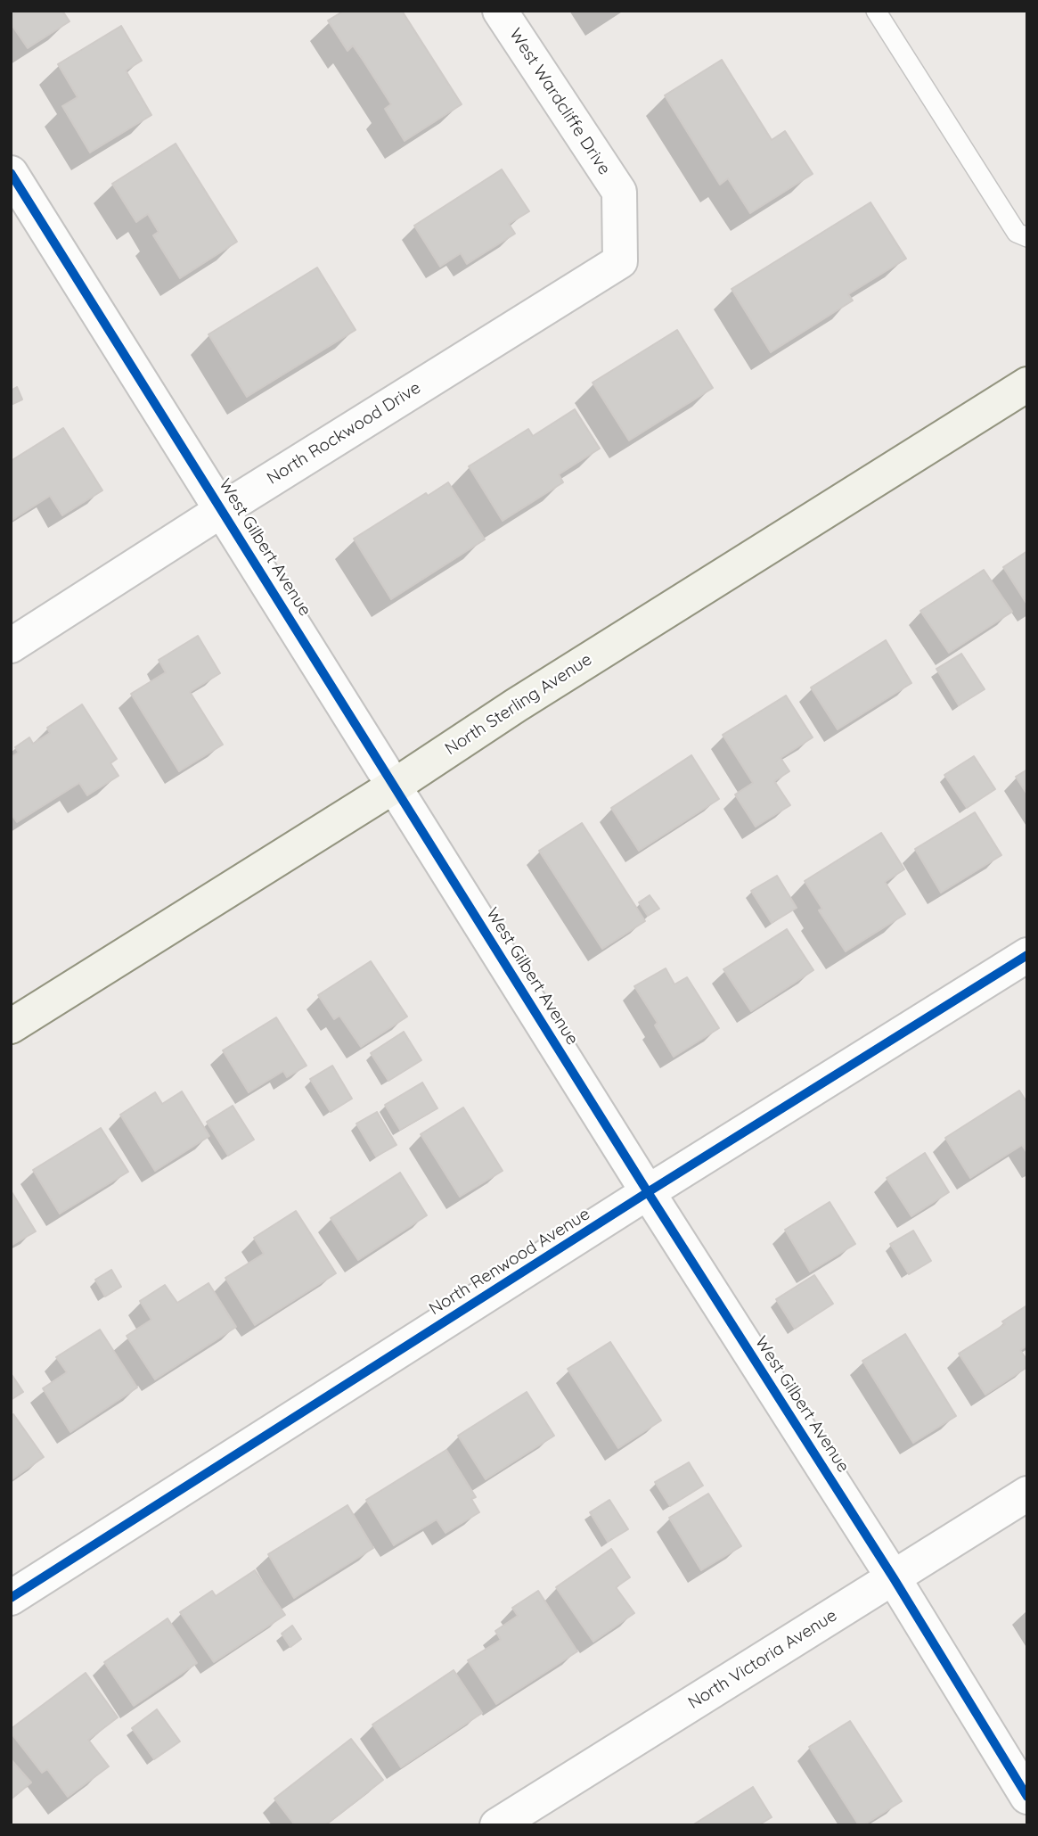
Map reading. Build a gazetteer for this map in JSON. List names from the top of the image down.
{
  "streets": {
    "main road": ["North Sterling Avenue"],
    "street": [
      "West Wardcliffe Drive",
      "North Rockwood Drive",
      "West Gilbert Avenue",
      "North Renwood Avenue",
      "North Victoria Avenue"
    ]
  },
  "crossings": [
    ["West Wardcliffe Drive", "North Rockwood Drive"],
    ["North Rockwood Drive", "West Gilbert Avenue"],
    ["West Gilbert Avenue", "North Sterling Avenue"],
    ["West Gilbert Avenue", "North Renwood Avenue"],
    ["West Gilbert Avenue", "North Victoria Avenue"]
  ]
}
